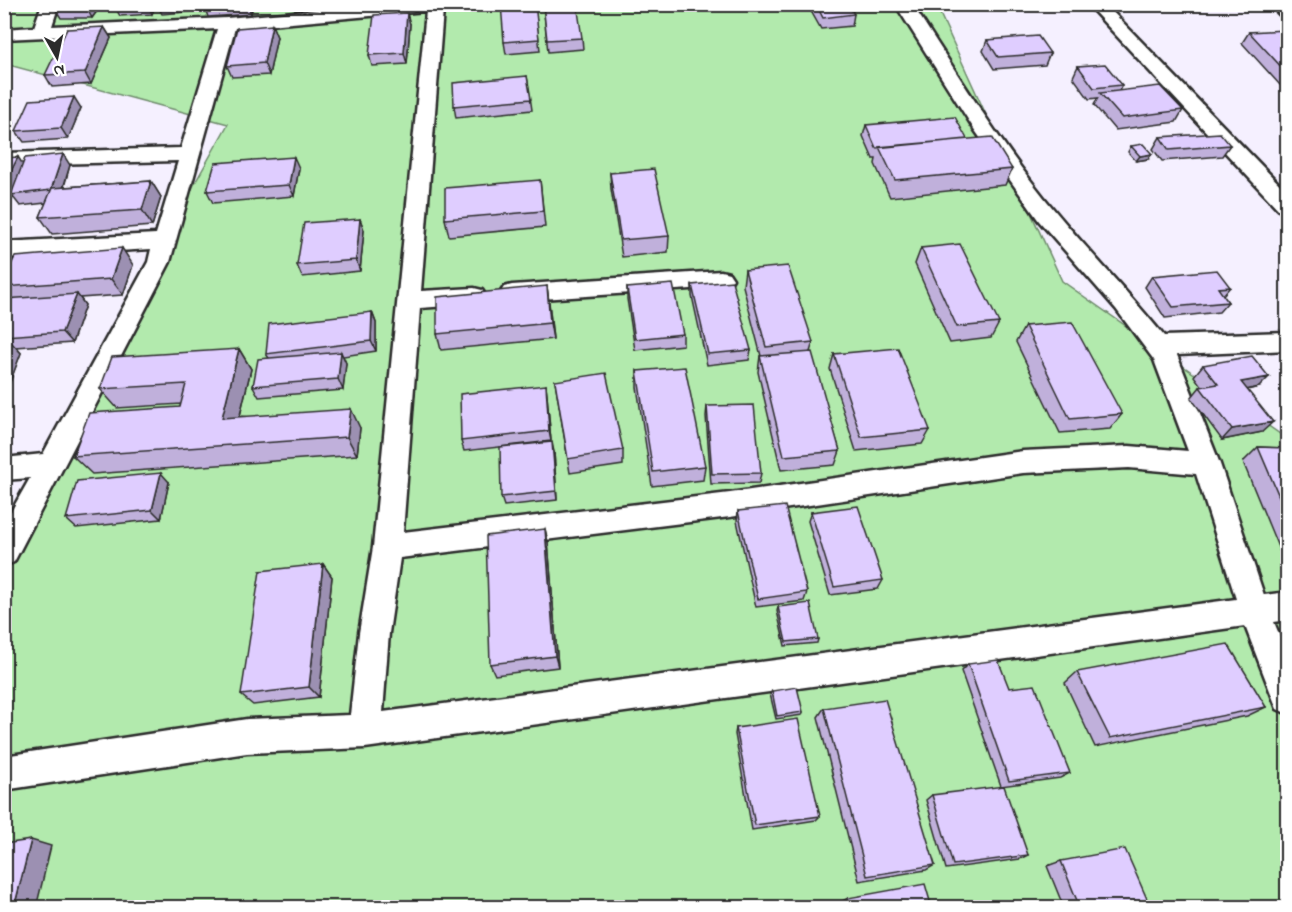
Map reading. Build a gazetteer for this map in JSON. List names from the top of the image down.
{
  "north": "bottom"
}
